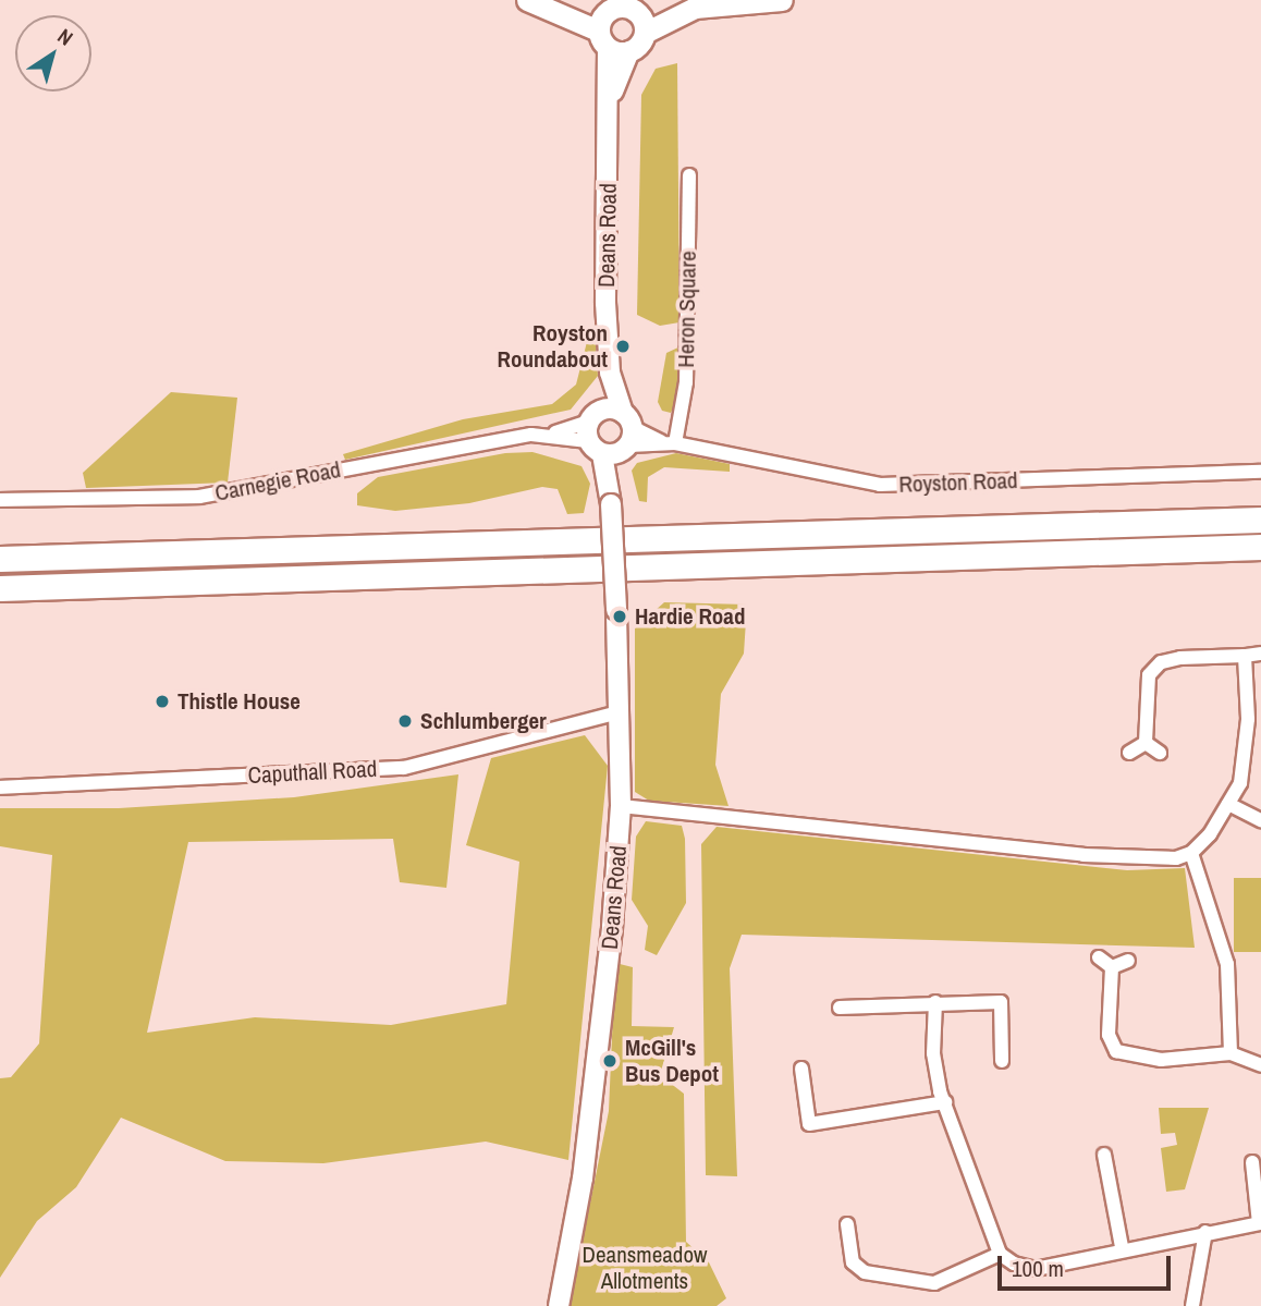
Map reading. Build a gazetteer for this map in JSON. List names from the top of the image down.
{
  "streets": {
    "street": [
      "Deans Road",
      "Heron Square",
      "Carnegie Road",
      "Royston Road",
      "Caputhall Road"
    ]
  },
  "crossings": [
    ["Deans Road", "Carnegie Road"],
    ["Deans Road", "Royston Road"],
    ["Deans Road", "Caputhall Road"],
    ["Heron Square", "Royston Road"],
    ["Carnegie Road", "Royston Road"]
  ],
  "parks": ["Deansmeadow Allotments"],
  "places": [
    "Royston Roundabout",
    "Hardie Road",
    "Thistle House",
    "Schlumberger",
    "McGill's Bus Depot"
  ],
  "scale_bar": "100 m",
  "north": "top right"
}
